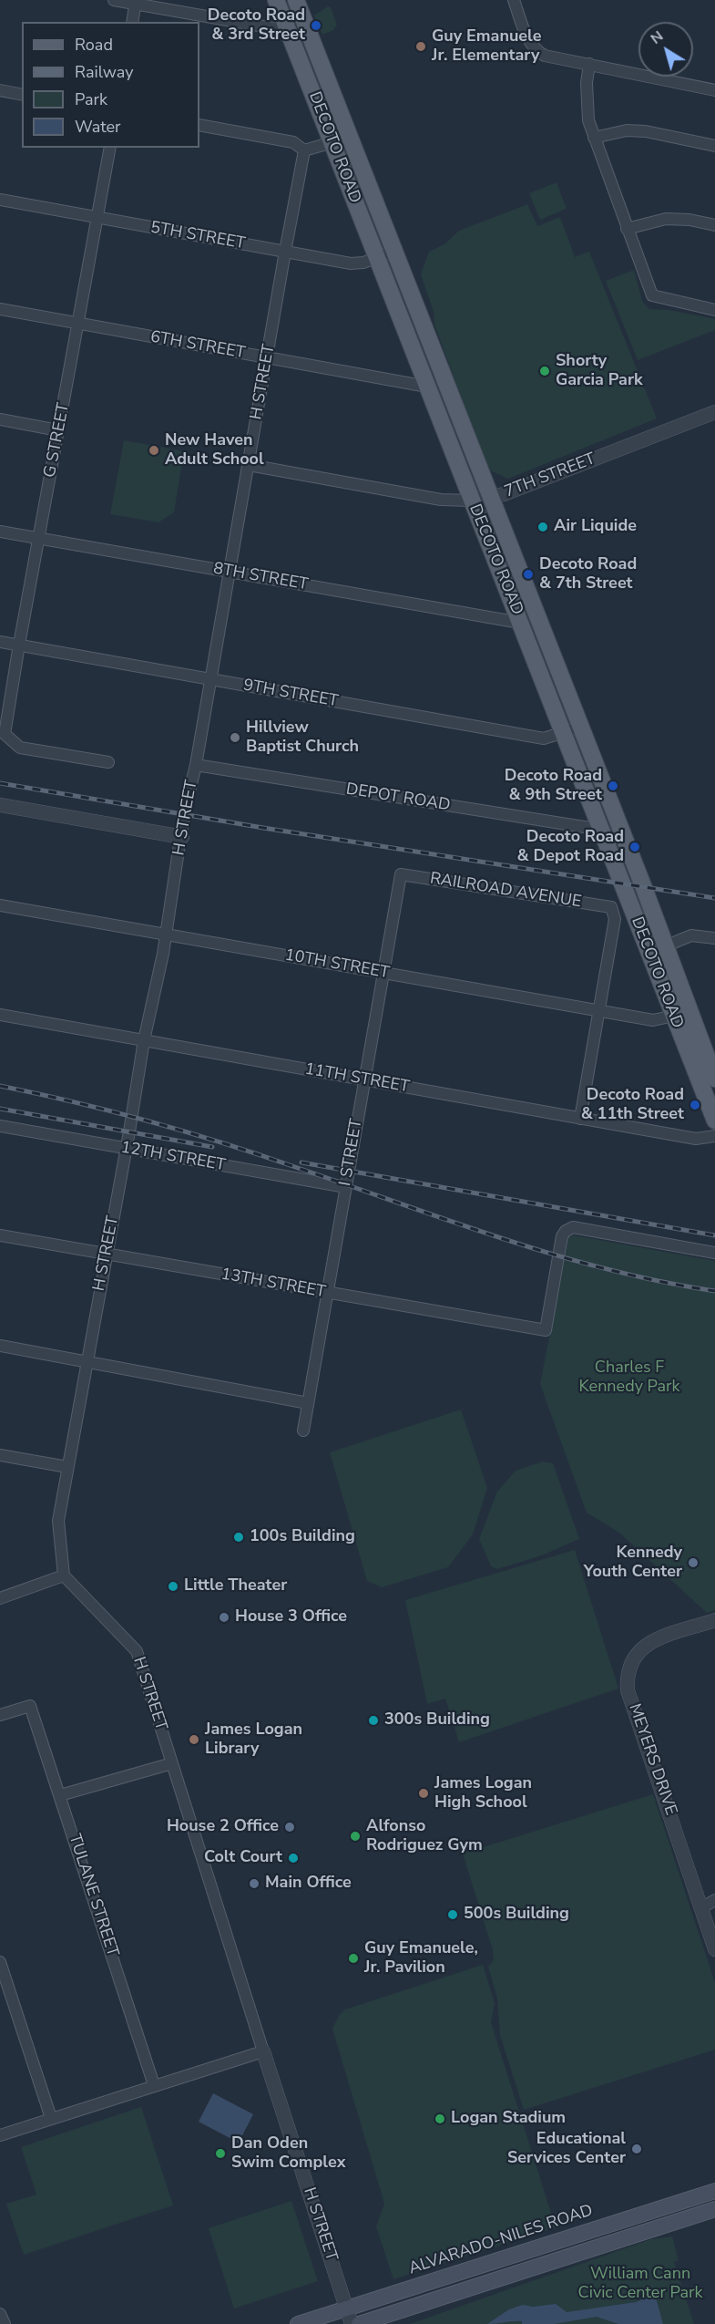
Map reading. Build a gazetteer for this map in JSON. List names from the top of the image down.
{
  "streets": {
    "main road": ["DECOTO ROAD", "ALVARADO-NILES ROAD"],
    "street": [
      "5TH STREET",
      "6TH STREET",
      "H STREET",
      "G STREET",
      "7TH STREET",
      "8TH STREET",
      "9TH STREET",
      "DEPOT ROAD",
      "RAILROAD AVENUE",
      "10TH STREET",
      "11TH STREET",
      "I STREET",
      "12TH STREET",
      "13TH STREET",
      "MEYERS DRIVE",
      "TULANE STREET"
    ]
  },
  "crossings": [
    ["DECOTO ROAD", "5TH STREET"],
    ["DECOTO ROAD", "6TH STREET"],
    ["DECOTO ROAD", "7TH STREET"],
    ["DECOTO ROAD", "8TH STREET"],
    ["DECOTO ROAD", "9TH STREET"],
    ["DECOTO ROAD", "DEPOT ROAD"],
    ["DECOTO ROAD", "10TH STREET"],
    ["5TH STREET", "H STREET"],
    ["5TH STREET", "G STREET"],
    ["6TH STREET", "H STREET"],
    ["6TH STREET", "G STREET"],
    ["H STREET", "7TH STREET"],
    ["H STREET", "8TH STREET"],
    ["H STREET", "9TH STREET"],
    ["H STREET", "DEPOT ROAD"],
    ["H STREET", "10TH STREET"],
    ["H STREET", "11TH STREET"],
    ["H STREET", "12TH STREET"],
    ["H STREET", "13TH STREET"],
    ["H STREET", "ALVARADO-NILES ROAD"],
    ["G STREET", "8TH STREET"],
    ["G STREET", "9TH STREET"],
    ["RAILROAD AVENUE", "10TH STREET"],
    ["RAILROAD AVENUE", "I STREET"],
    ["10TH STREET", "I STREET"],
    ["11TH STREET", "I STREET"],
    ["I STREET", "12TH STREET"],
    ["I STREET", "13TH STREET"]
  ],
  "parks": ["Charles F Kennedy Park", "William Cann Civic Center Park"],
  "places": [
    "Decoto Road & 3rd Street",
    "Guy Emanuele Jr. Elementary",
    "Shorty Garcia Park",
    "New Haven Adult School",
    "Air Liquide",
    "Decoto Road & 7th Street",
    "Hillview Baptist Church",
    "Decoto Road & 9th Street",
    "Decoto Road & Depot Road",
    "Decoto Road & 11th Street",
    "100s Building",
    "Kennedy Youth Center",
    "Little Theater",
    "House 3 Office",
    "300s Building",
    "James Logan Library",
    "James Logan High School",
    "House 2 Office",
    "Alfonso Rodriguez Gym",
    "Colt Court",
    "Main Office",
    "500s Building",
    "Guy Emanuele, Jr. Pavilion",
    "Logan Stadium",
    "Educational Services Center",
    "Dan Oden Swim Complex"
  ],
  "legend": [
    "Road",
    "Railway",
    "Park",
    "Water"
  ],
  "north": "top left"
}
